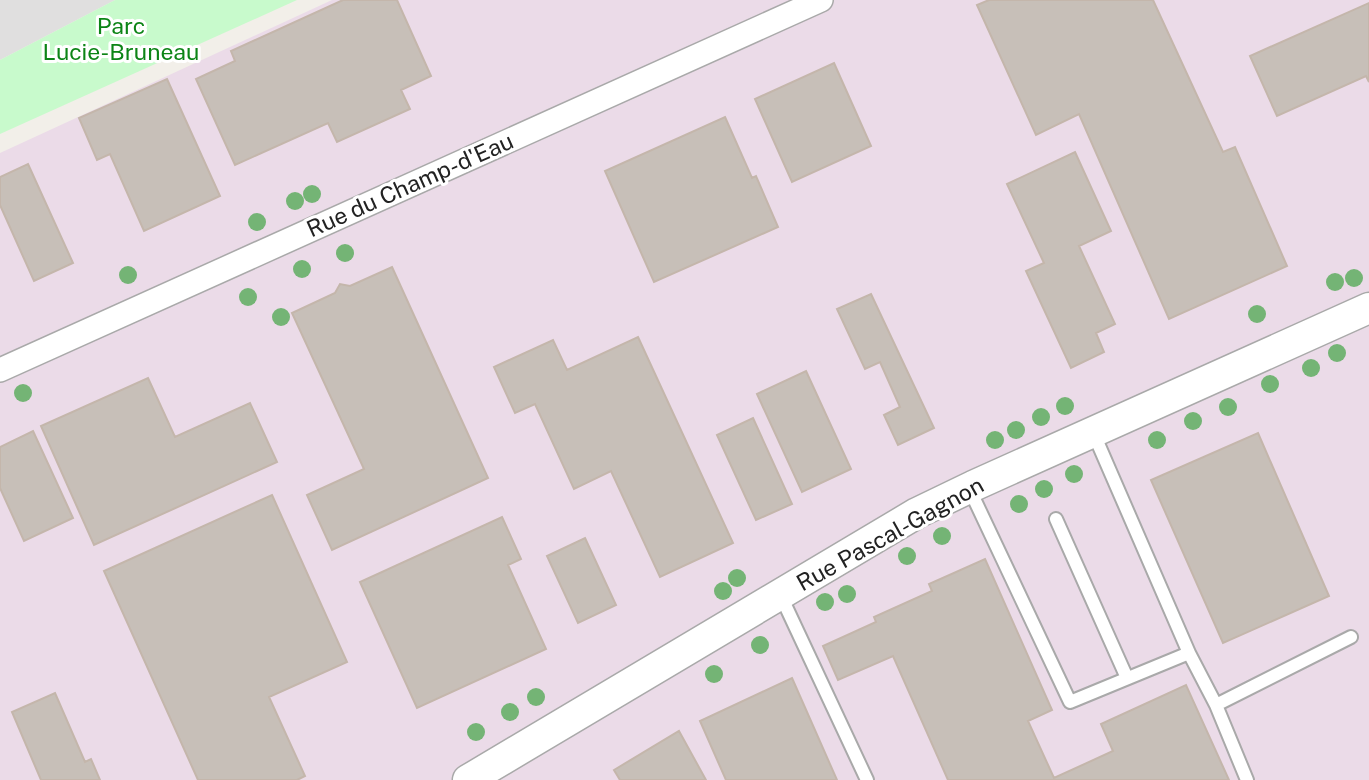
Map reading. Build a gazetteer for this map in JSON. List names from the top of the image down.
{
  "streets": {
    "street": ["Rue du Champ-d'Eau", "Rue Pascal-Gagnon"]
  },
  "parks": ["Parc Lucie-Bruneau"]
}
